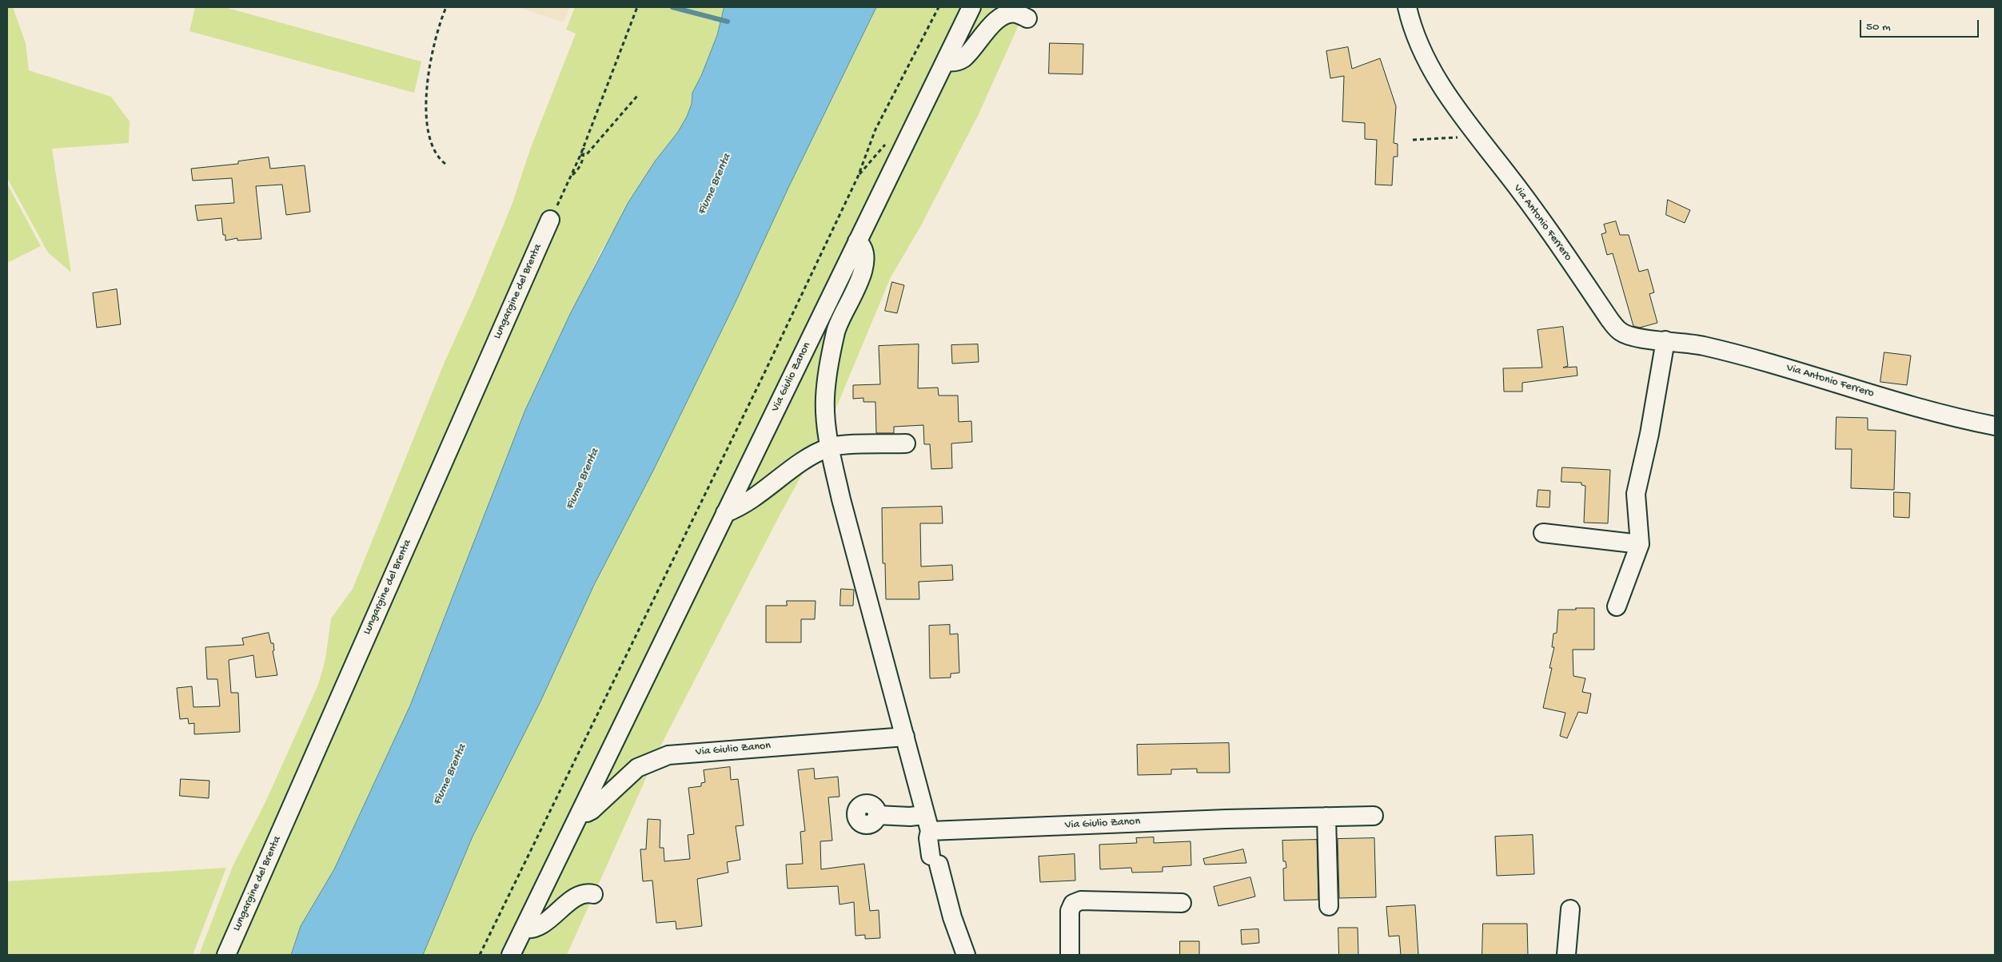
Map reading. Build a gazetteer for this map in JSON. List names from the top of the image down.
{
  "streets": {
    "street": ["Via Antonio Ferrero", "Lungargine del Brenta", "Via Giulio Zanon"]
  },
  "water": ["Fiume Brenta"],
  "scale_bar": "50 m"
}
